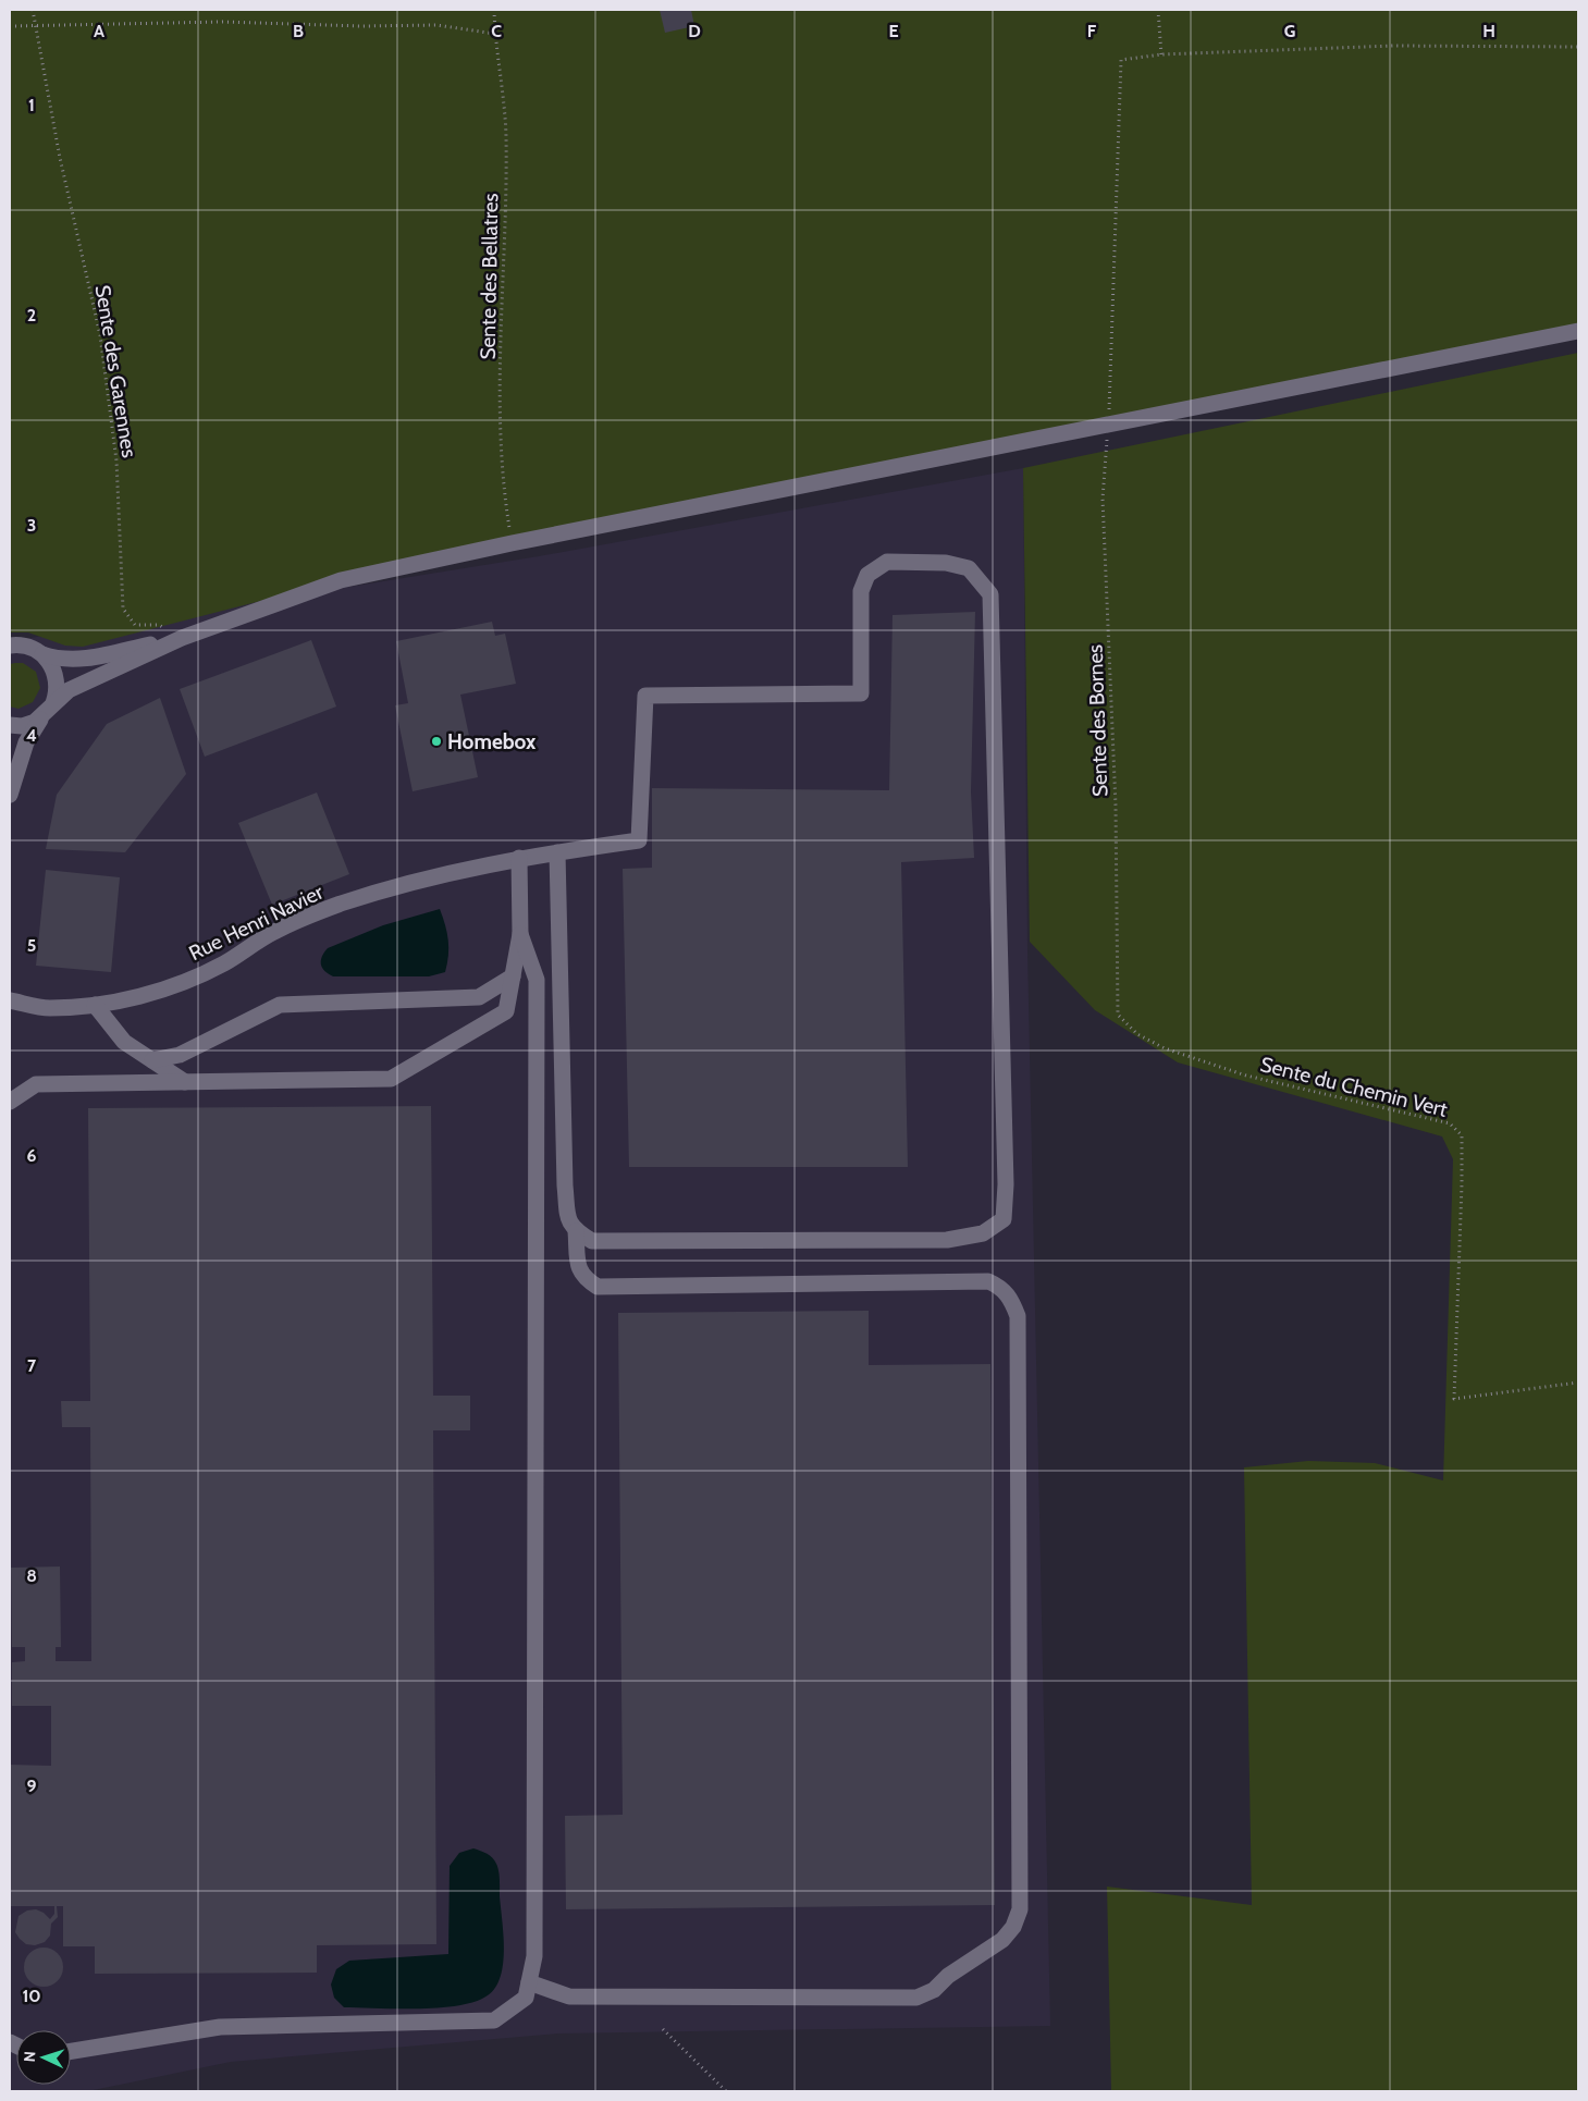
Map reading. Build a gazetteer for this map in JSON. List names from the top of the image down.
{
  "streets": {
    "street": ["Rue Henri Navier"],
    "path": [
      "Sente des Bellatres",
      "Sente des Garennes",
      "Sente des Bornes",
      "Sente du Chemin Vert"
    ]
  },
  "crossings": [
    ["Sente des Bornes", "Sente du Chemin Vert"]
  ],
  "places": ["Homebox"],
  "north": "left",
  "grid": {
    "columns": [
      "A",
      "B",
      "C",
      "D",
      "E",
      "F",
      "G",
      "H"
    ],
    "rows": [
      "1",
      "2",
      "3",
      "4",
      "5",
      "6",
      "7",
      "8",
      "9",
      "10"
    ]
  }
}
